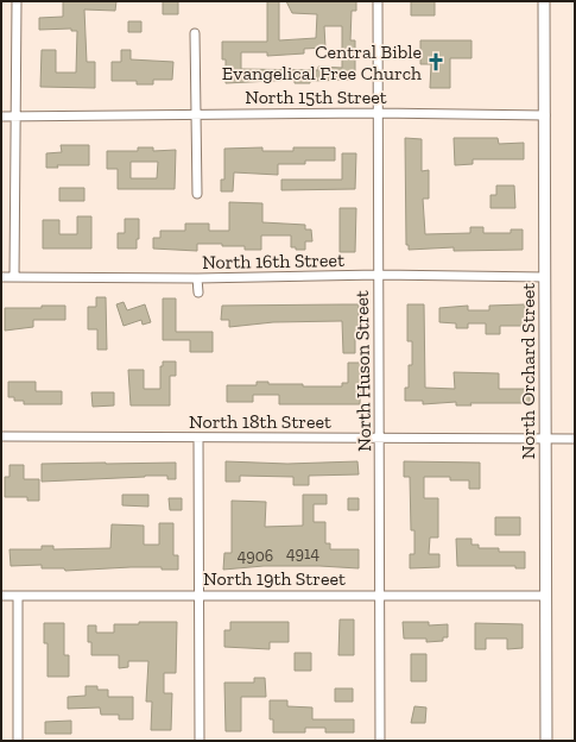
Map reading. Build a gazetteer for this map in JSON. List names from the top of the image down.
{
  "streets": {
    "street": [
      "North 15th Street",
      "North 16th Street",
      "North Huson Street",
      "North Orchard Street",
      "North 18th Street",
      "North 19th Street"
    ]
  },
  "crossings": [
    ["North 15th Street", "North Huson Street"],
    ["North 15th Street", "North Orchard Street"],
    ["North 16th Street", "North Huson Street"],
    ["North 16th Street", "North Orchard Street"],
    ["North Huson Street", "North 18th Street"],
    ["North Huson Street", "North 19th Street"],
    ["North Orchard Street", "North 18th Street"],
    ["North Orchard Street", "North 19th Street"]
  ],
  "places": {
    "church": ["Central Bible Evangelical Free Church"]
  },
  "house_numbers": ["4914", "4906"]
}
